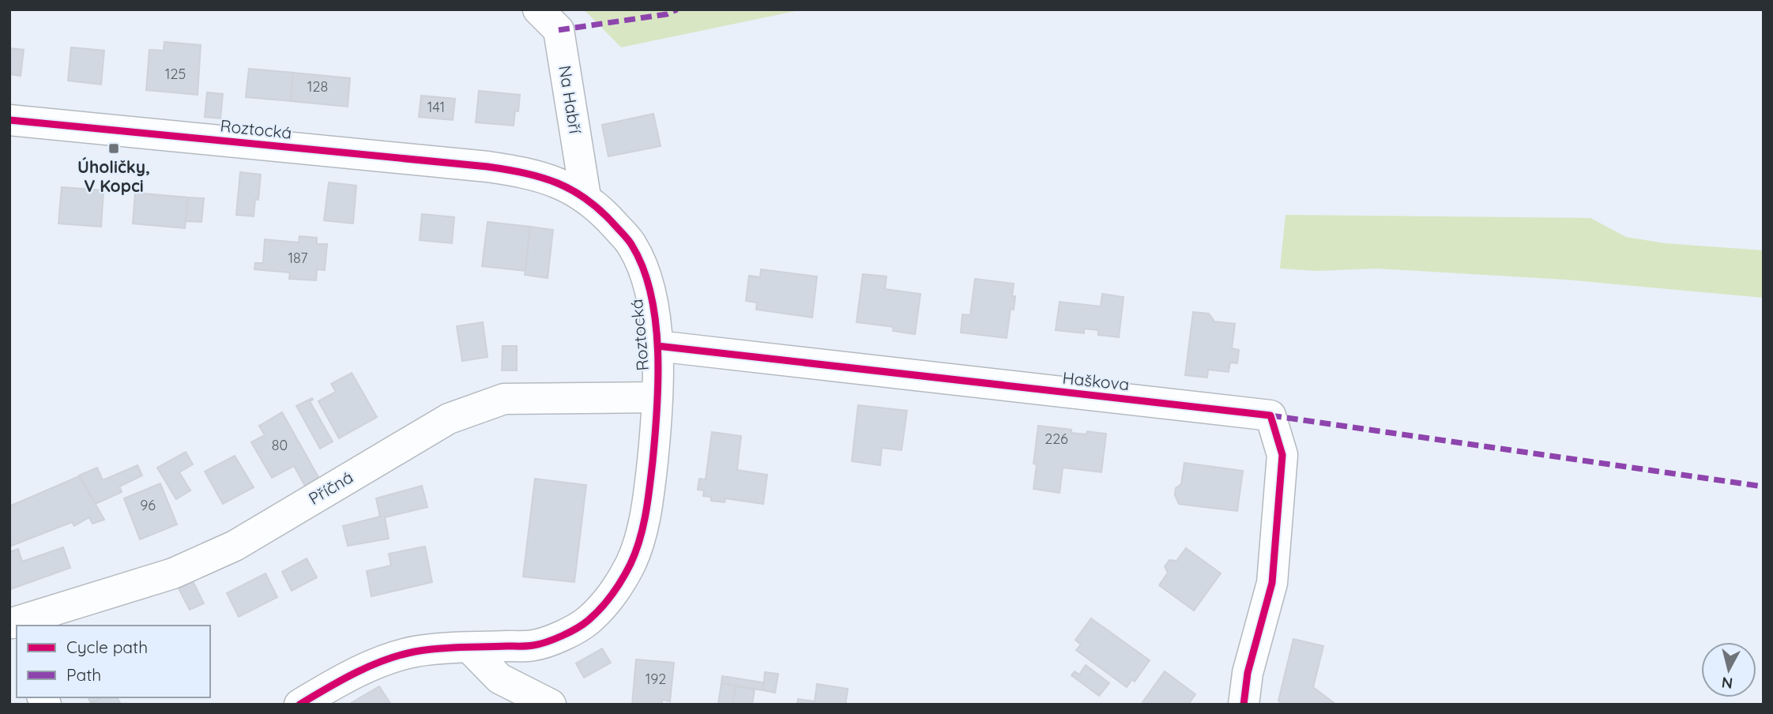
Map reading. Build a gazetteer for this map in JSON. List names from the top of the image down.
{
  "streets": {
    "street": [
      "Na Habří",
      "Roztocká",
      "Haškova",
      "Příčná"
    ]
  },
  "crossings": [
    ["Na Habří", "Roztocká"],
    ["Roztocká", "Haškova"],
    ["Roztocká", "Příčná"]
  ],
  "places": {
    "transit": ["Úholičky, V Kopci"]
  },
  "house_numbers": [
    "125",
    "128",
    "141",
    "187",
    "226",
    "80",
    "96",
    "192"
  ],
  "legend": ["Cycle path", "Path"],
  "north": "bottom"
}
